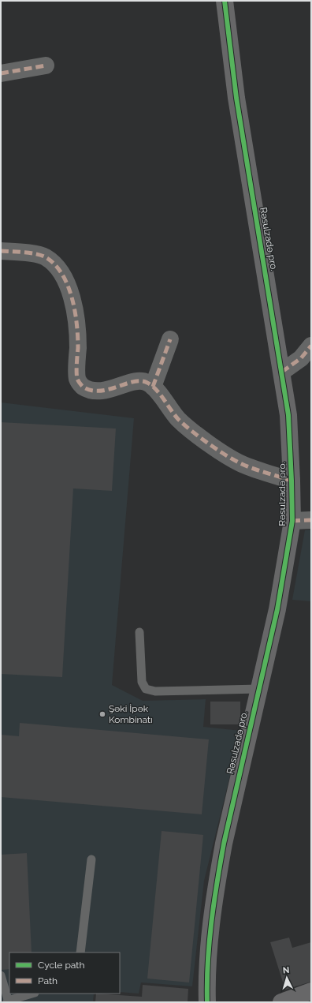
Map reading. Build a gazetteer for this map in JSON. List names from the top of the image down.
{
  "streets": {
    "street": ["Rəsulzadə pro."]
  },
  "places": ["Şəki İpək Kombinatı"],
  "legend": ["Cycle path", "Path"],
  "north": "top"
}
